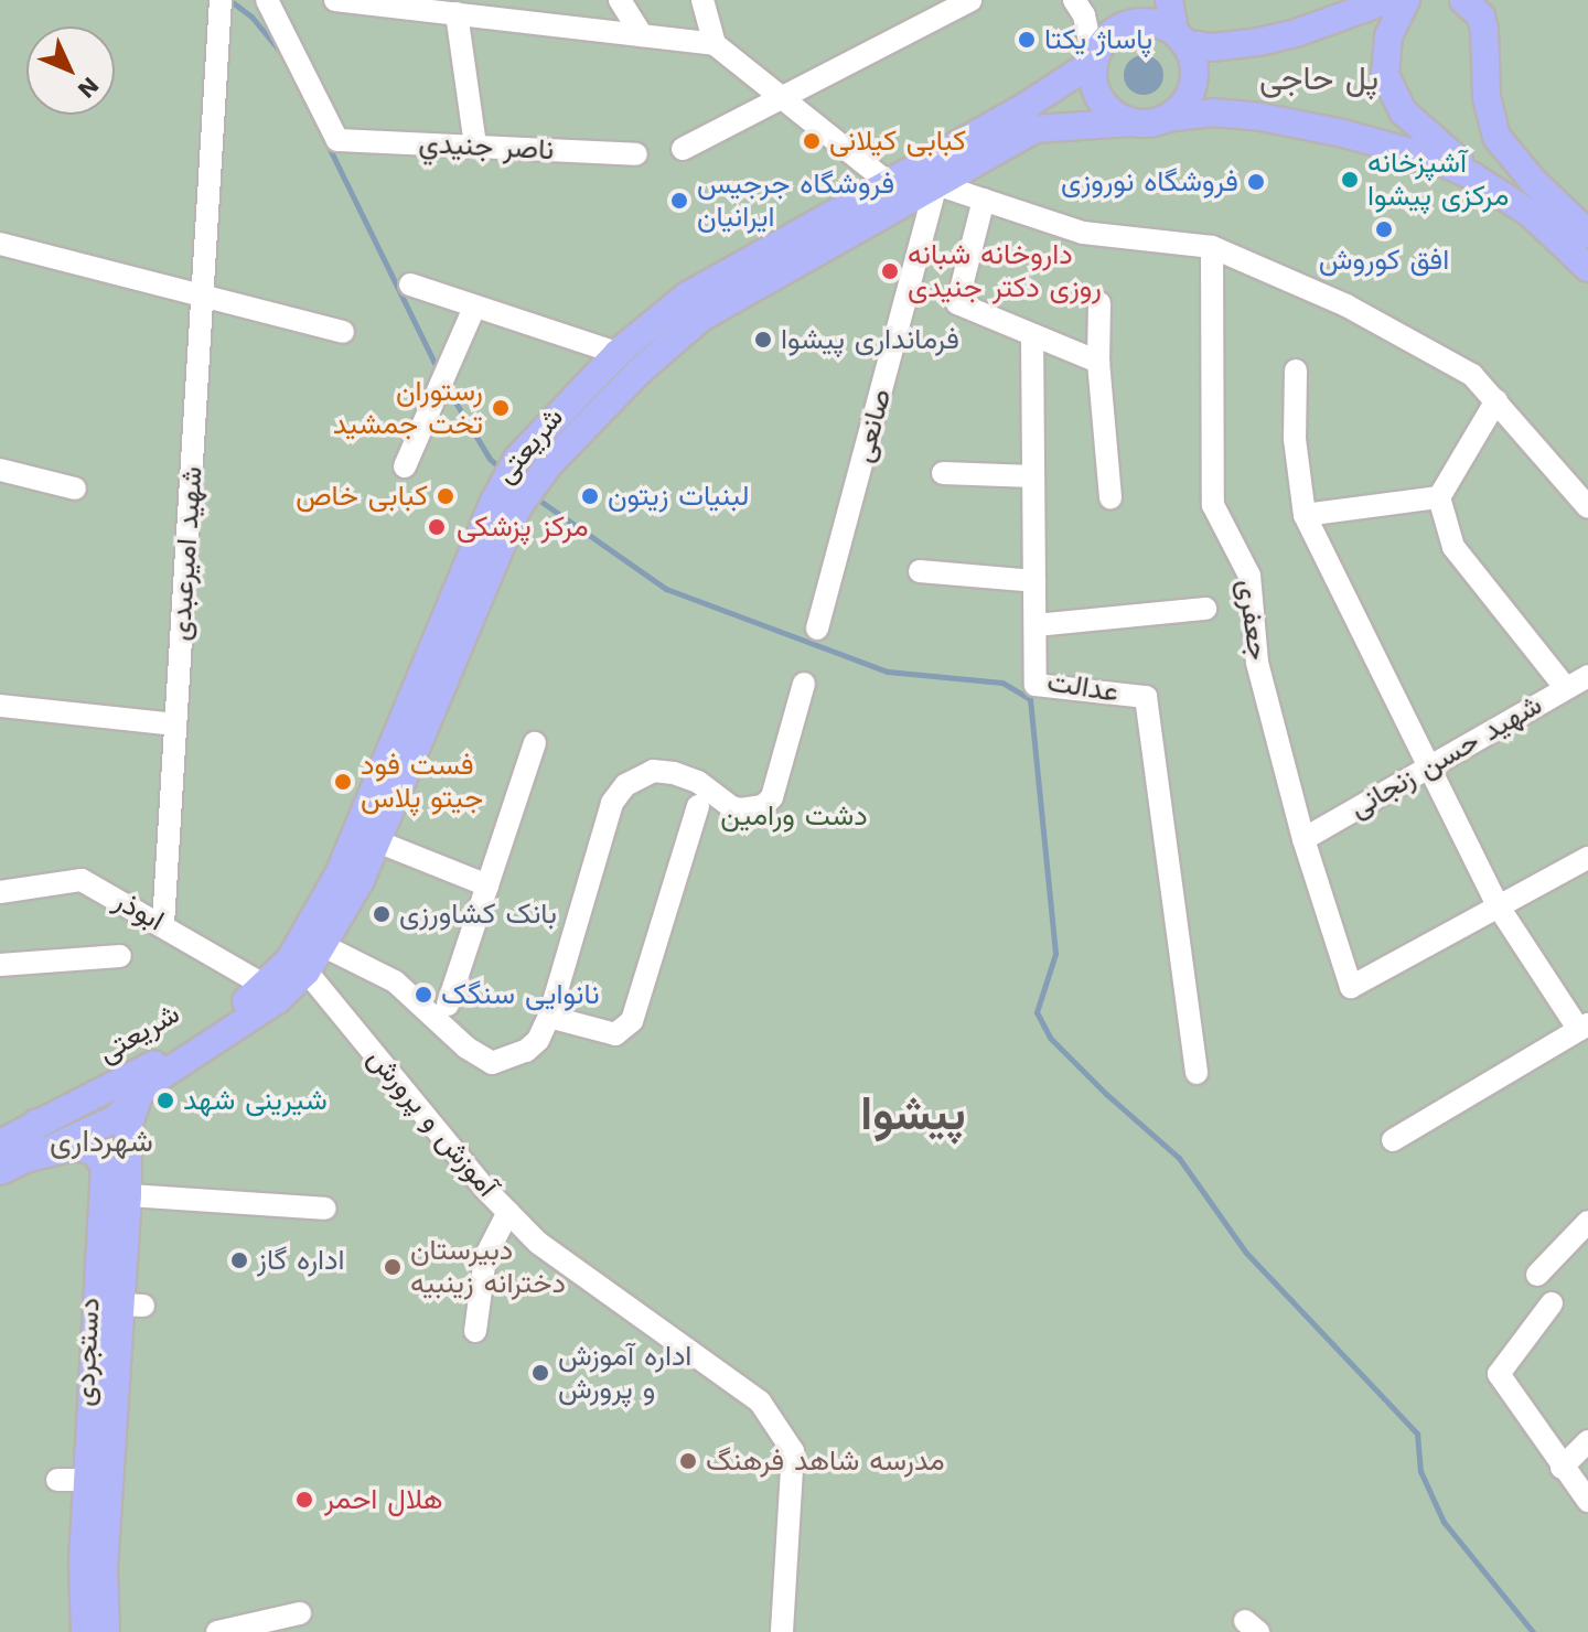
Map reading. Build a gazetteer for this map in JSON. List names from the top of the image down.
{
  "streets": {
    "main road": ["شریعتی", "دستجردی"],
    "street": [
      "ناصر جنيدي",
      "صانعی",
      "شهید امیرعبدی",
      "جعفری",
      "عدالت",
      "شهید حسن زنجانی",
      "ابوذر",
      "آموزش و پرورش"
    ]
  },
  "crossings": [
    ["صانعی", "شریعتی"],
    ["شریعتی", "ابوذر"],
    ["شریعتی", "آموزش و پرورش"],
    ["شریعتی", "دستجردی"],
    ["شهید امیرعبدی", "ابوذر"],
    ["جعفری", "شهید حسن زنجانی"]
  ],
  "districts": ["پل حاجی", "پیشوا", "شهرداری"],
  "parks": ["دشت ورامین"],
  "places": [
    "پاساژ یکتا",
    "کبابی کیلانی",
    "آشپزخانه مرکزی پیشوا",
    "فروشگاه نوروزی",
    "فروشگاه جرجیس ایرانیان",
    "افق کوروش",
    "داروخانه شبانه روزی دکتر جنیدی",
    "فرمانداری پیشوا",
    "رستوران تخت جمشید",
    "کبابی خاص",
    "لبنیات زیتون",
    "مرکز پزشکی",
    "فست فود جیتو پلاس",
    "بانک کشاورزی",
    "نانوایی سنگک",
    "شیرینی شهد",
    "اداره گاز",
    "دبیرستان دخترانه زینبیه",
    "اداره آموزش و پرورش",
    "مدرسه شاهد فرهنگ",
    "هلال احمر"
  ],
  "north": "bottom right"
}
